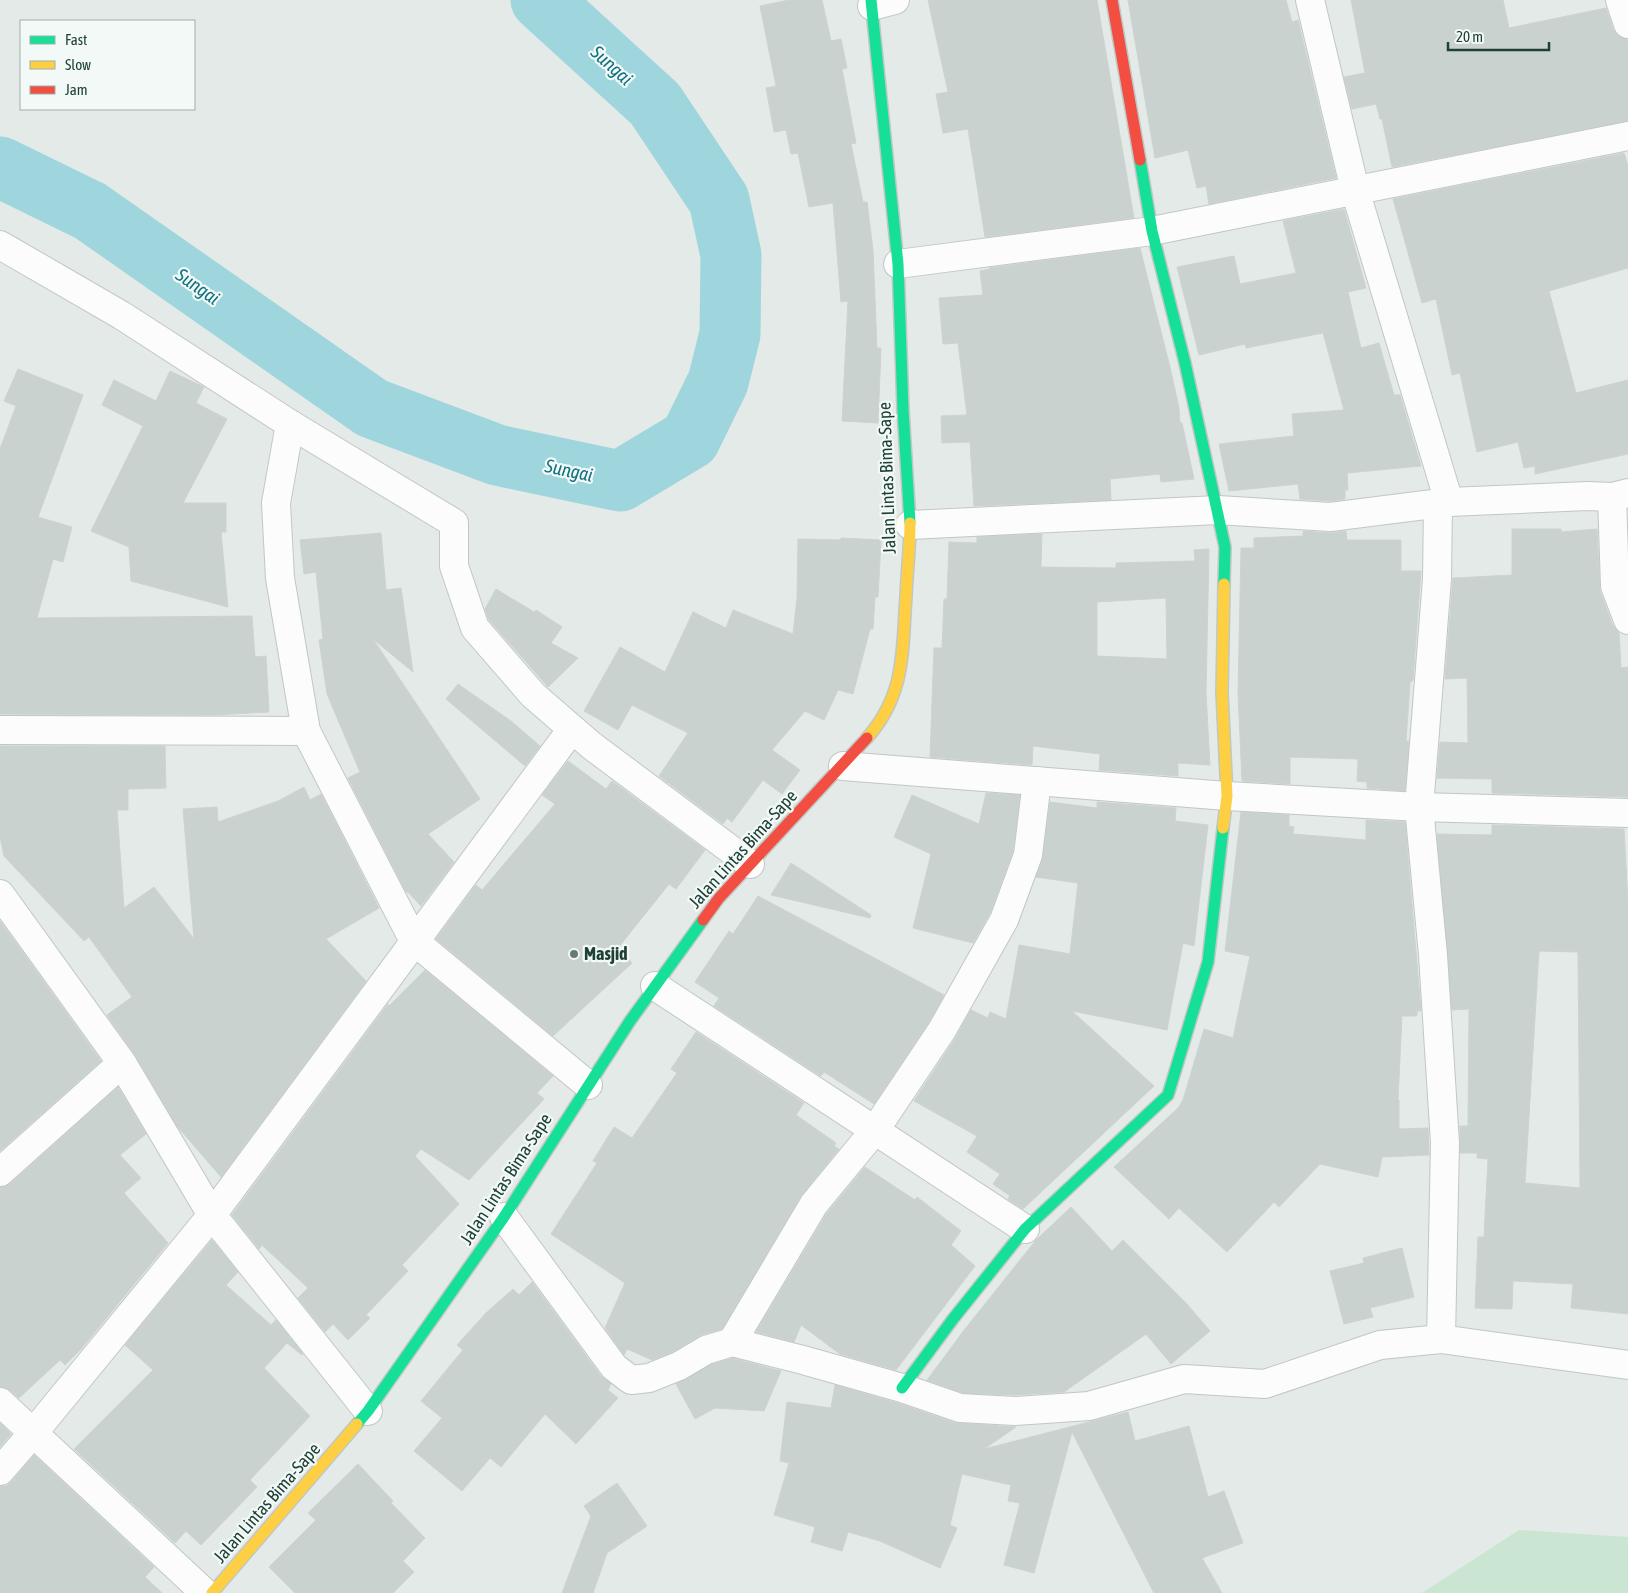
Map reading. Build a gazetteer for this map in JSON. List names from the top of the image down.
{
  "streets": {
    "main road": ["Jalan Lintas Bima-Sape"]
  },
  "water": ["Sungai"],
  "places": ["Masjid"],
  "legend": ["Fast", "Slow", "Jam"],
  "scale_bar": "20 m"
}
